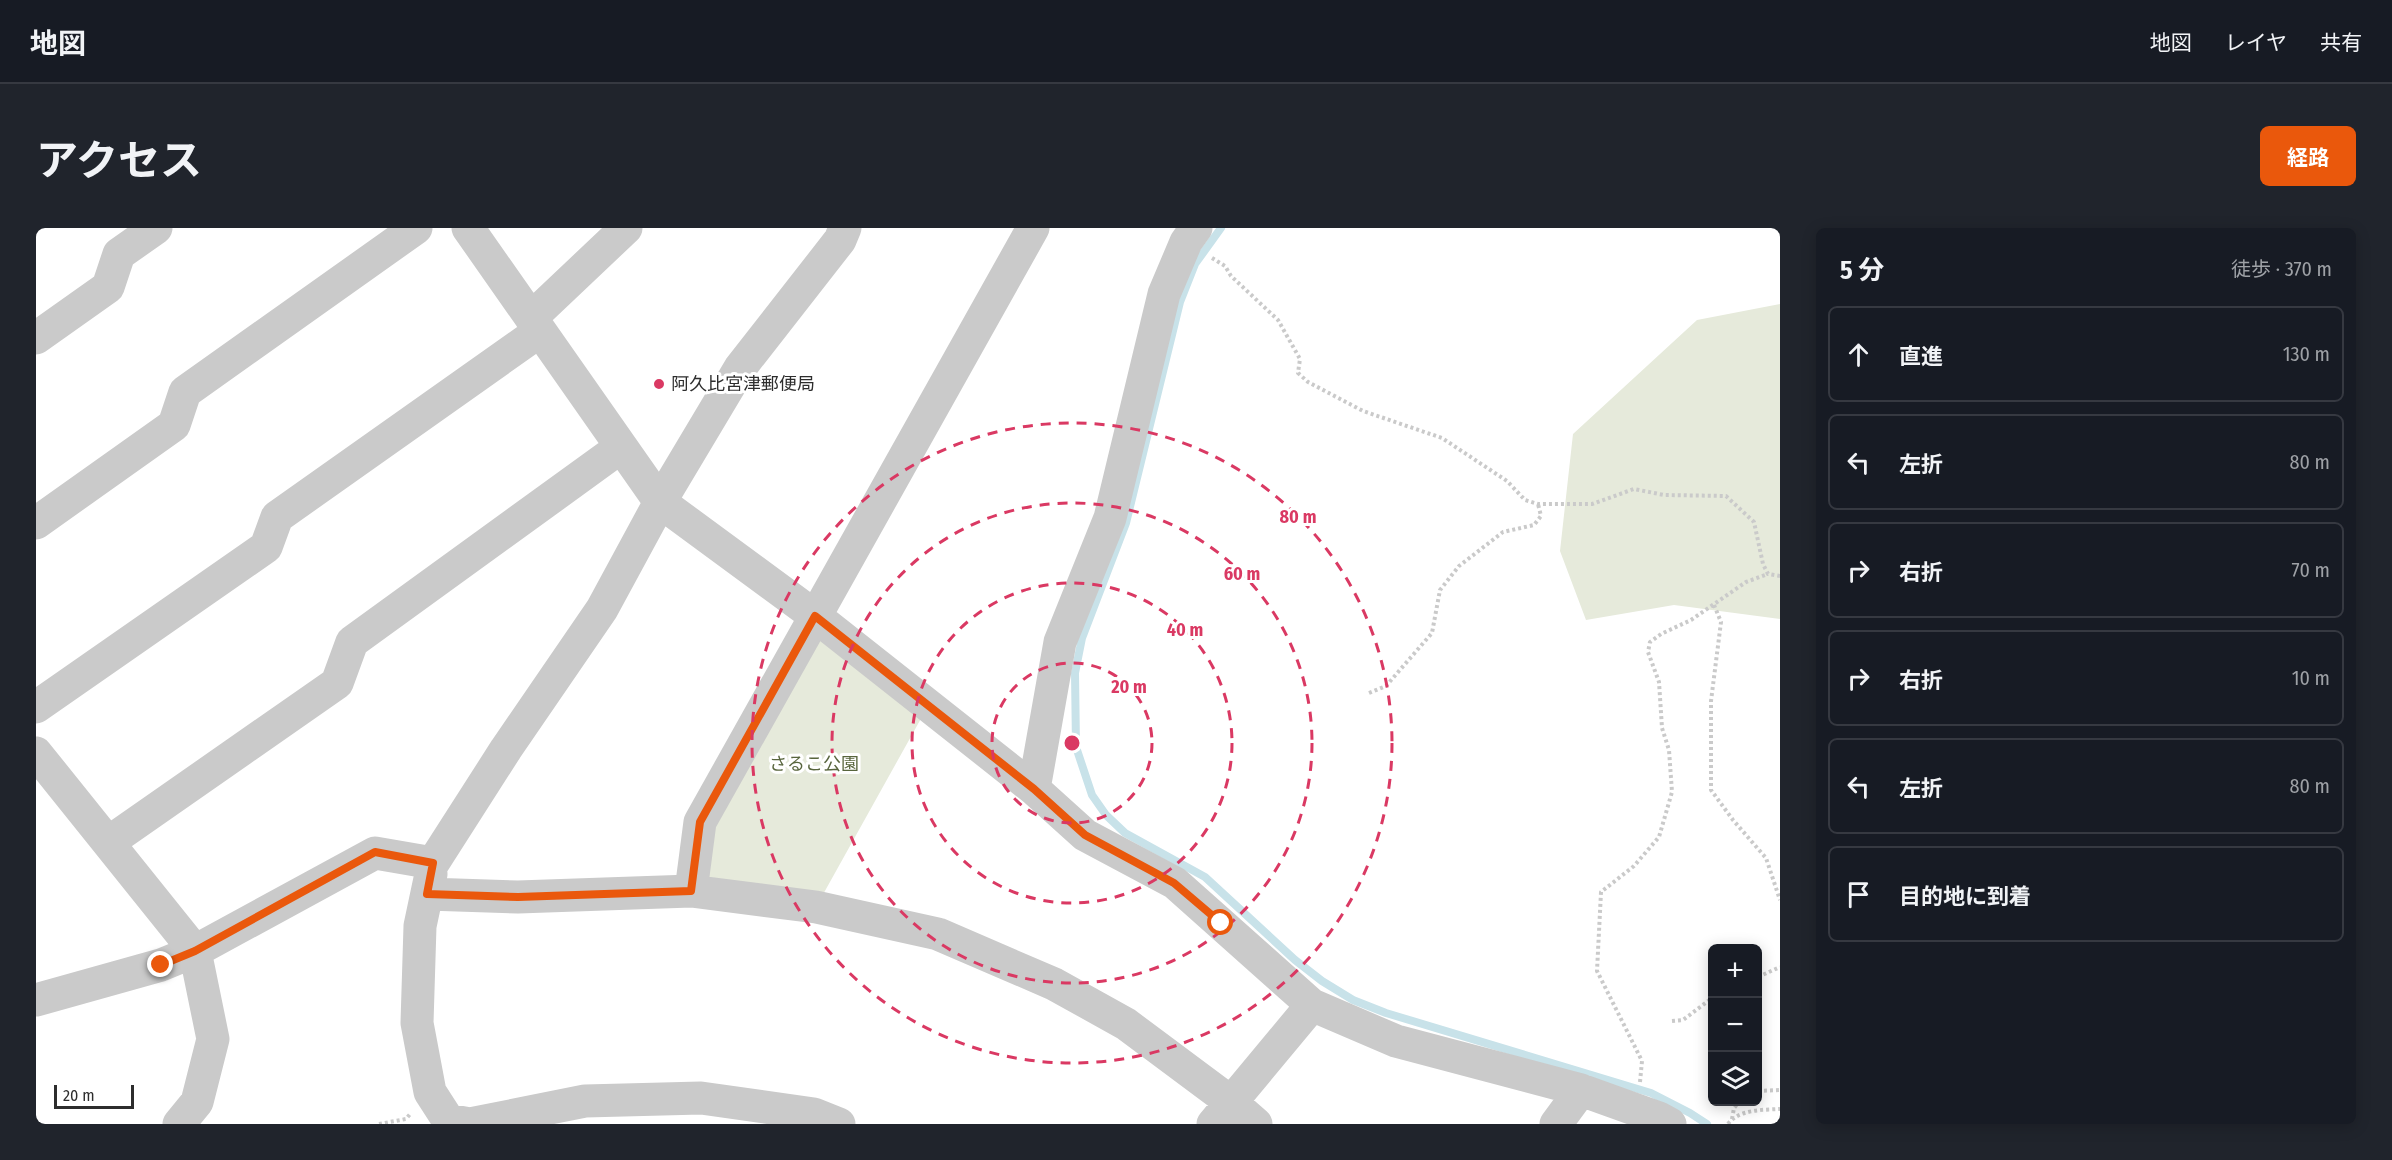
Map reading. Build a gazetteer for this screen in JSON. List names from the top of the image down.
{
  "parks": ["さるこ公園"],
  "places": ["阿久比宮津郵便局"],
  "scale_bar": "20 m",
  "page": {
    "header": "地図",
    "nav": ["地図", "レイヤ", "共有"],
    "title": "アクセス",
    "buttons": "経路",
    "heading": ["5 分", "徒歩 · 370 m"],
    "list": [
      ["直進", "130 m"],
      ["左折", "80 m"],
      ["右折", "70 m"],
      ["右折", "10 m"],
      ["左折", "80 m"],
      "目的地に到着"
    ],
    "map_buttons": ["+", "−"],
    "scale": "20 m"
  },
  "rings": [
    "80 m",
    "60 m",
    "40 m",
    "20 m"
  ]
}
